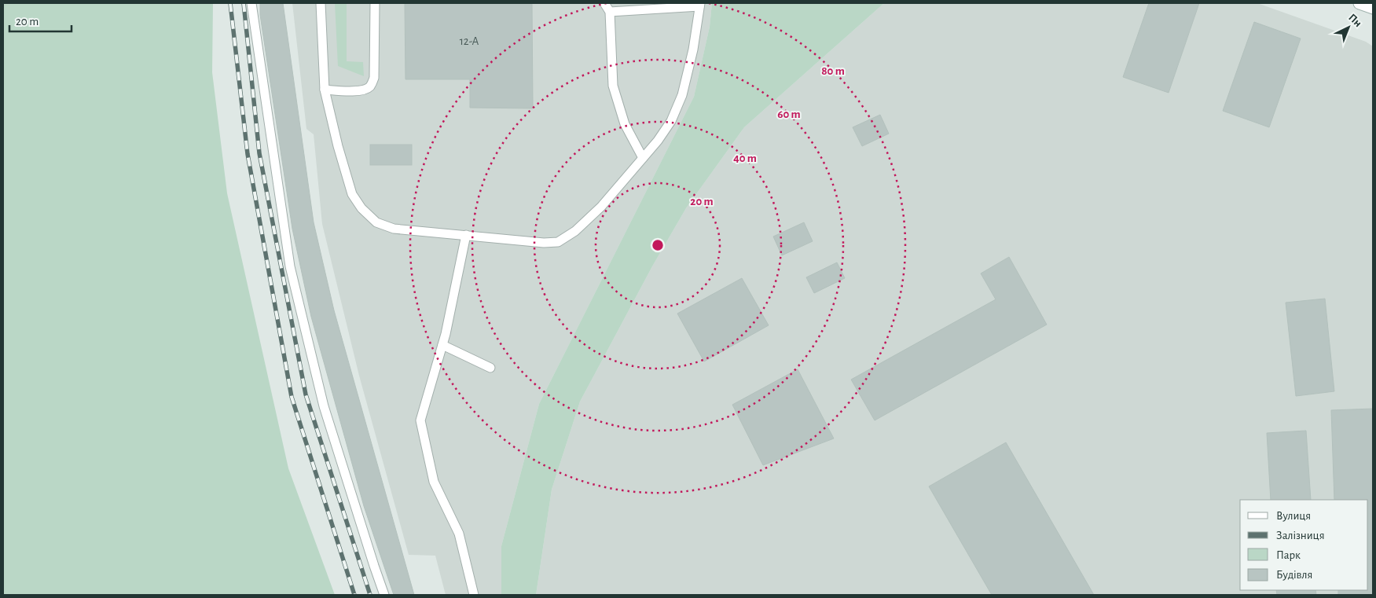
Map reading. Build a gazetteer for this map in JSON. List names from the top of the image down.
{
  "house_numbers": ["12-А"],
  "legend": [
    "Вулиця",
    "Залізниця",
    "Парк",
    "Будівля"
  ],
  "scale_bar": "20 m",
  "north": "top right",
  "rings": [
    "80 m",
    "60 m",
    "40 m",
    "20 m"
  ]
}
